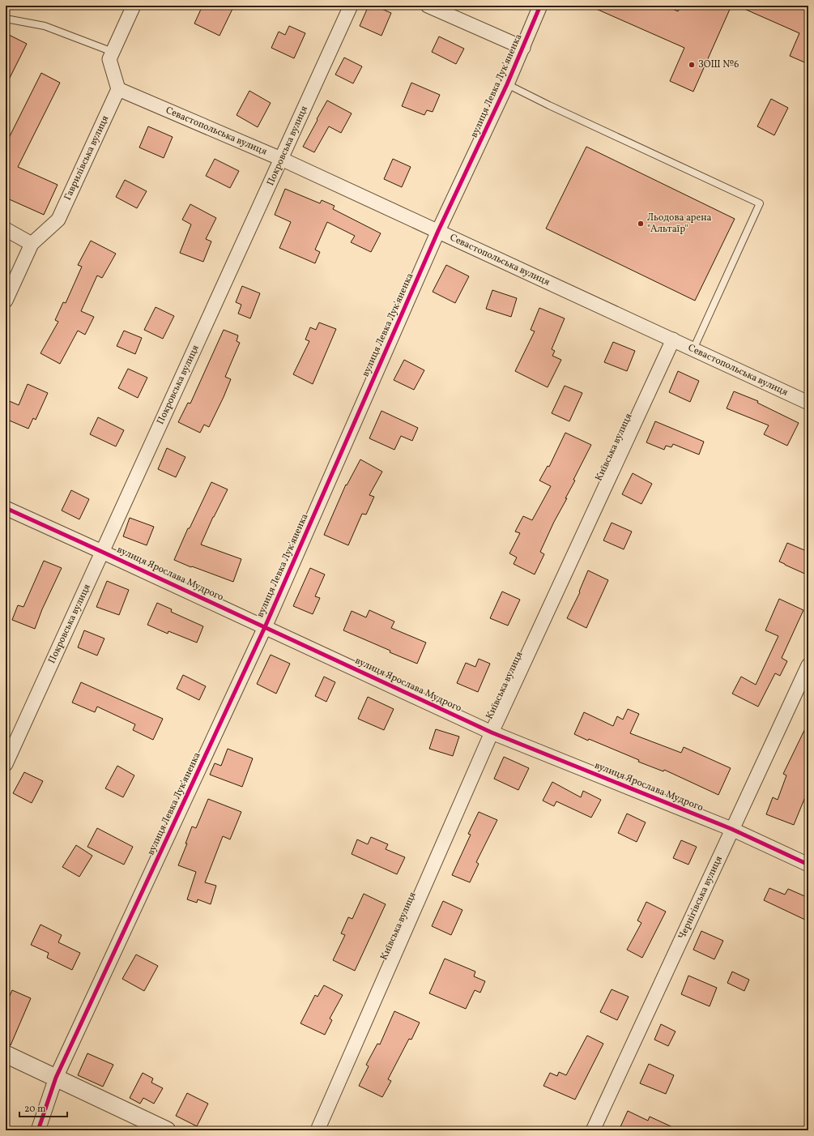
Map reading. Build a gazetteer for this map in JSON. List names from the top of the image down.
{
  "streets": {
    "street": [
      "вулиця Левка Лук'яненка",
      "Севастопольська вулиця",
      "Покровська вулиця",
      "Гаврилівська вулиця",
      "Київська вулиця",
      "вулиця Ярослава Мудрого",
      "Чернігівська вулиця"
    ]
  },
  "crossings": [
    ["вулиця Левка Лук'яненка", "Севастопольська вулиця"],
    ["вулиця Левка Лук'яненка", "вулиця Ярослава Мудрого"],
    ["Севастопольська вулиця", "Покровська вулиця"],
    ["Севастопольська вулиця", "Гаврилівська вулиця"],
    ["Севастопольська вулиця", "Київська вулиця"],
    ["Покровська вулиця", "вулиця Ярослава Мудрого"],
    ["Київська вулиця", "вулиця Ярослава Мудрого"],
    ["вулиця Ярослава Мудрого", "Чернігівська вулиця"]
  ],
  "places": ["ЗОШ №6", "Льодова арена \"Альтаїр\""],
  "scale_bar": "20 m"
}
